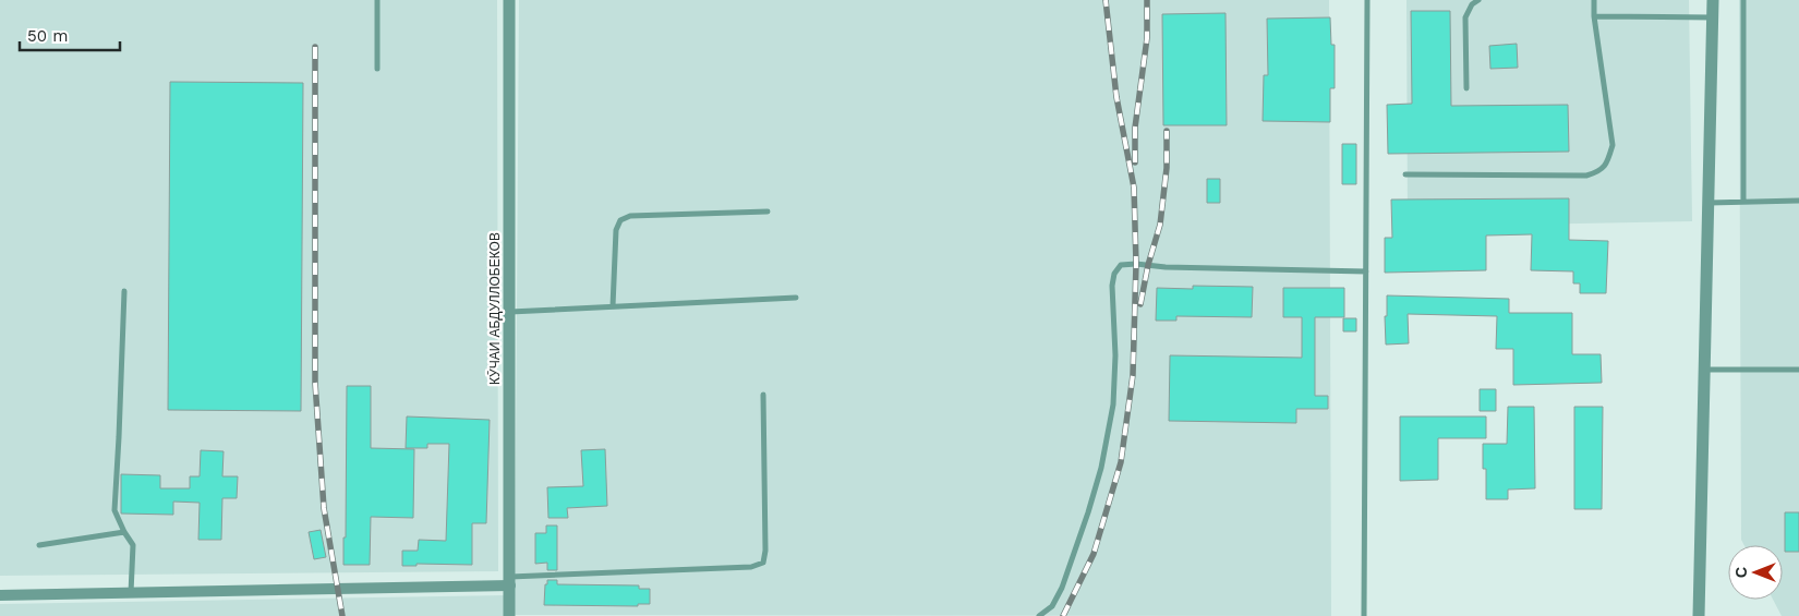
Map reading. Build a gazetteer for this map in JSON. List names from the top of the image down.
{
  "streets": {
    "street": ["КӮЧАИ АБДУЛЛОБЕКОВ"]
  },
  "scale_bar": "50 m",
  "north": "left"
}
